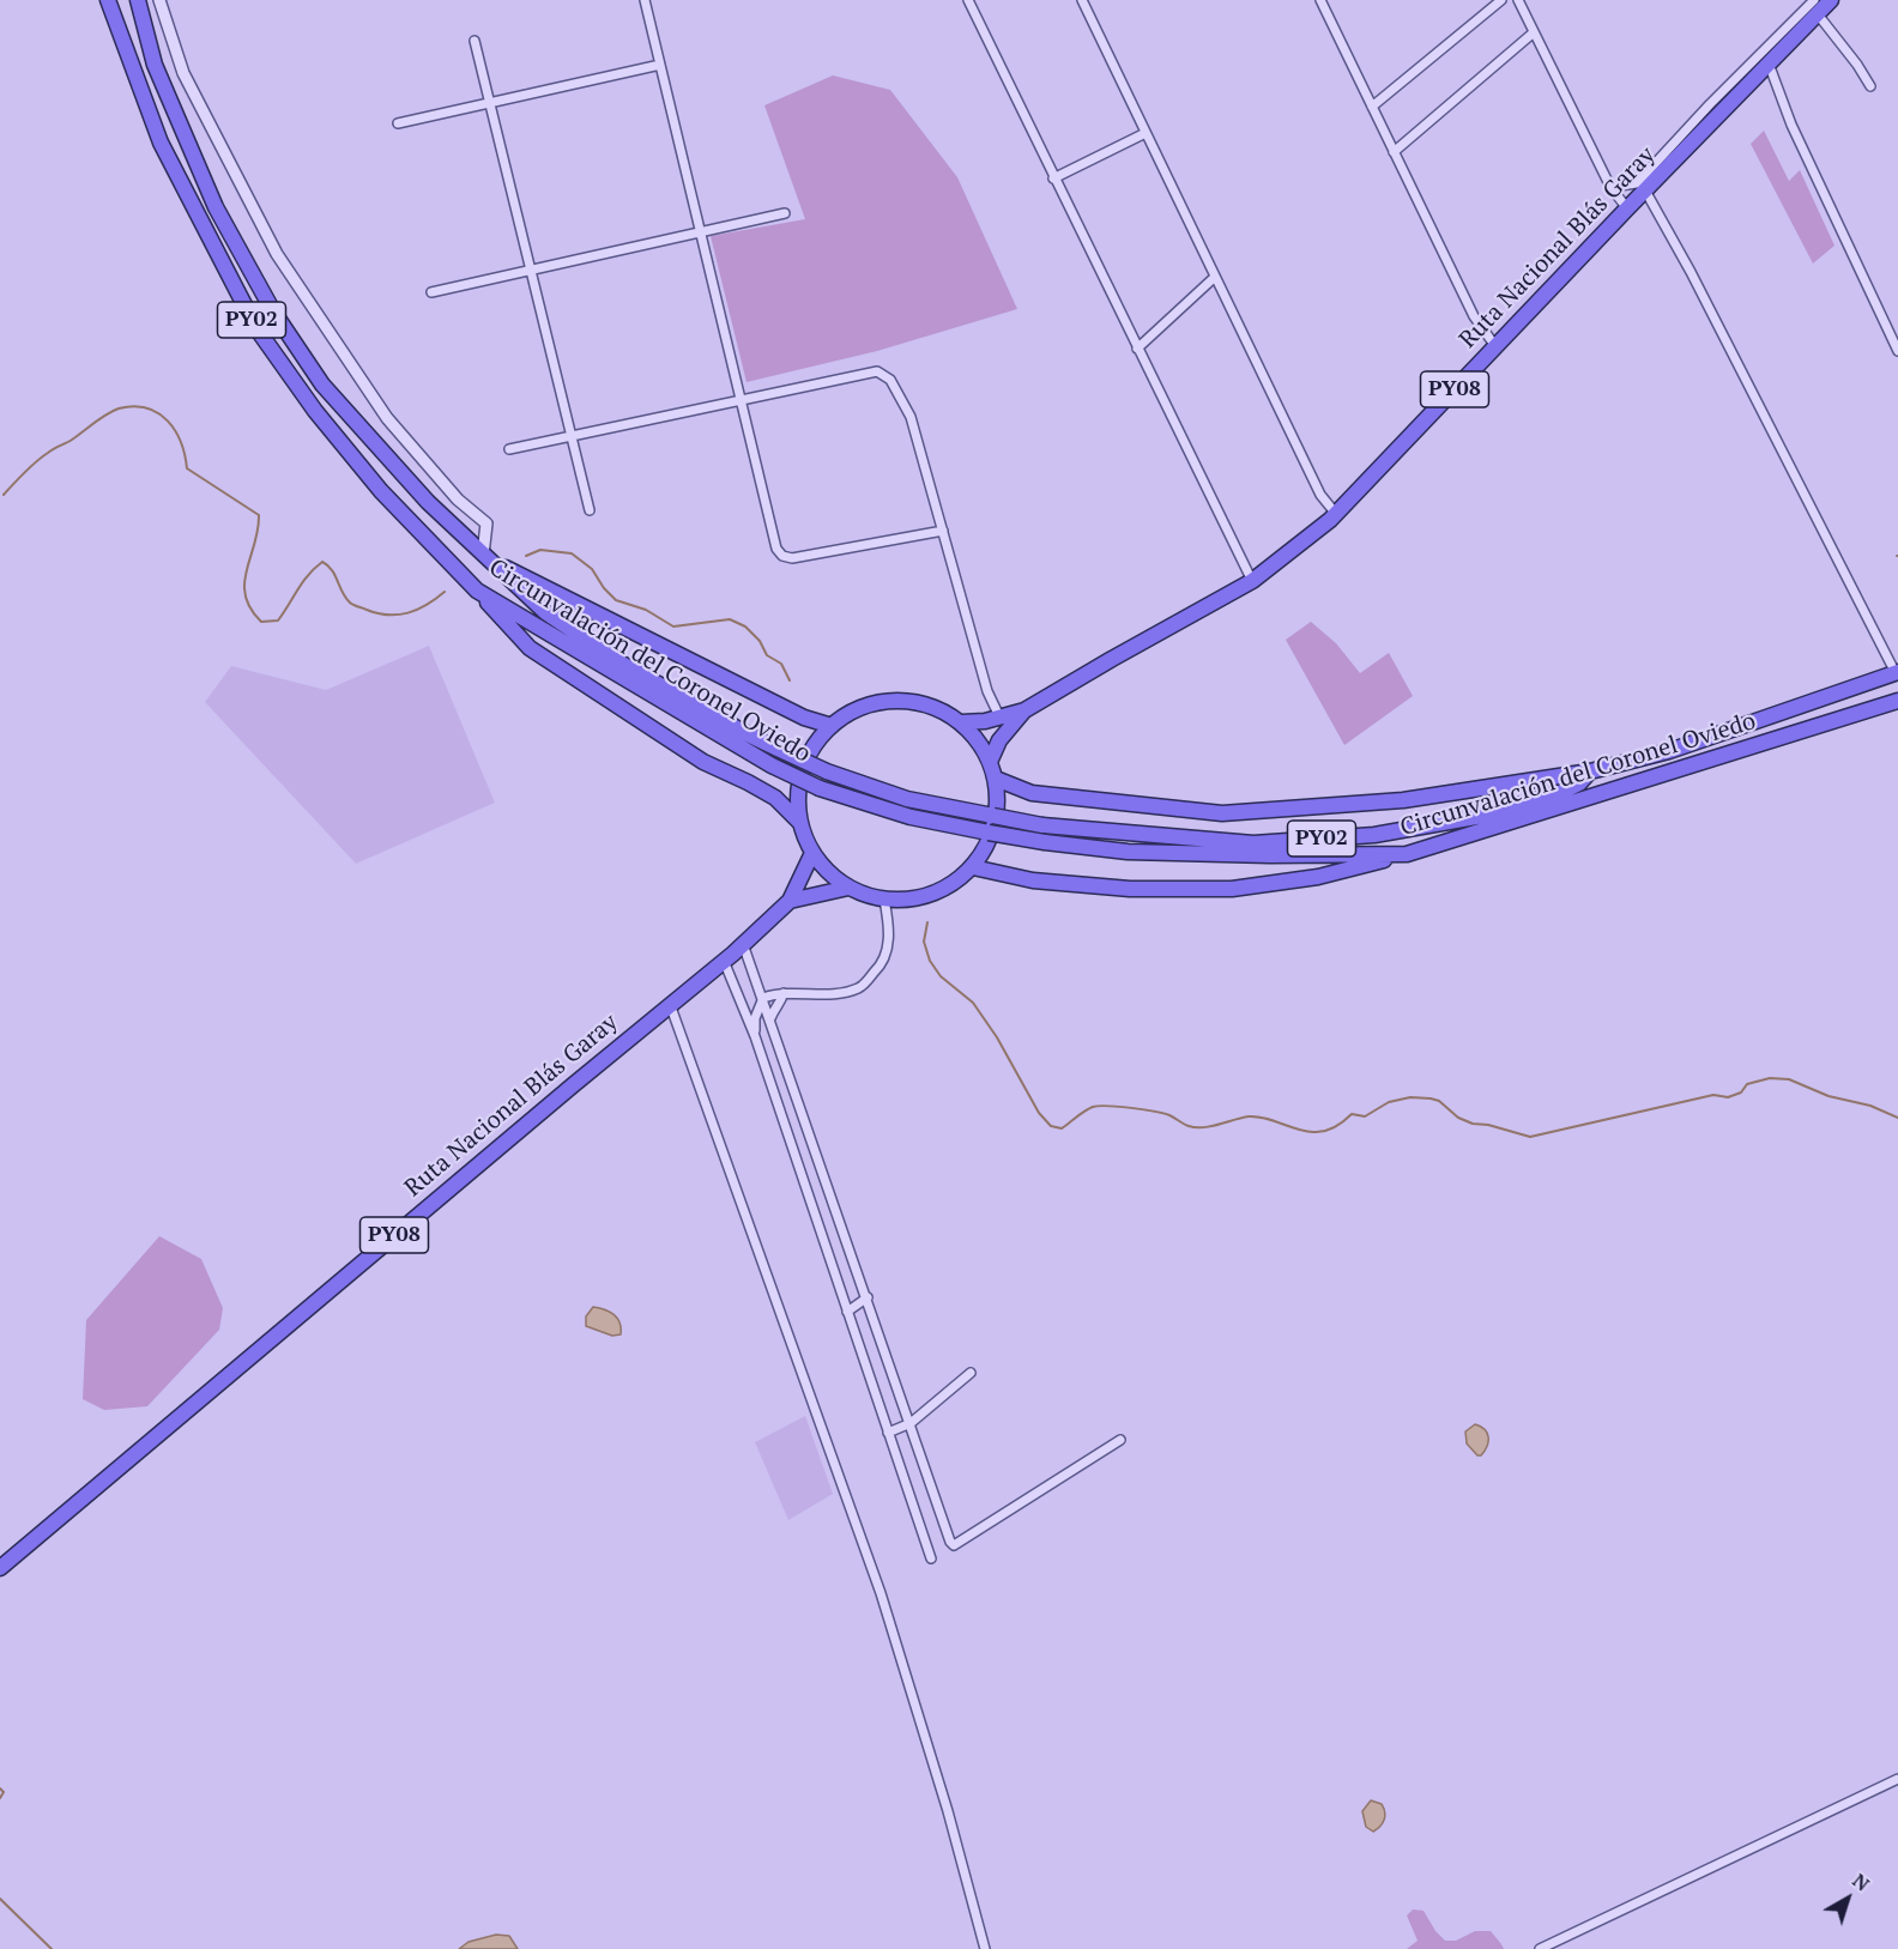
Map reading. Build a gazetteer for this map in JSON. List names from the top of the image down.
{
  "streets": {
    "highway": [
      "Ruta Nacional Blás Garay",
      "PY02",
      "PY08",
      "Circunvalación del Coronel Oviedo"
    ]
  },
  "north": "top right"
}
